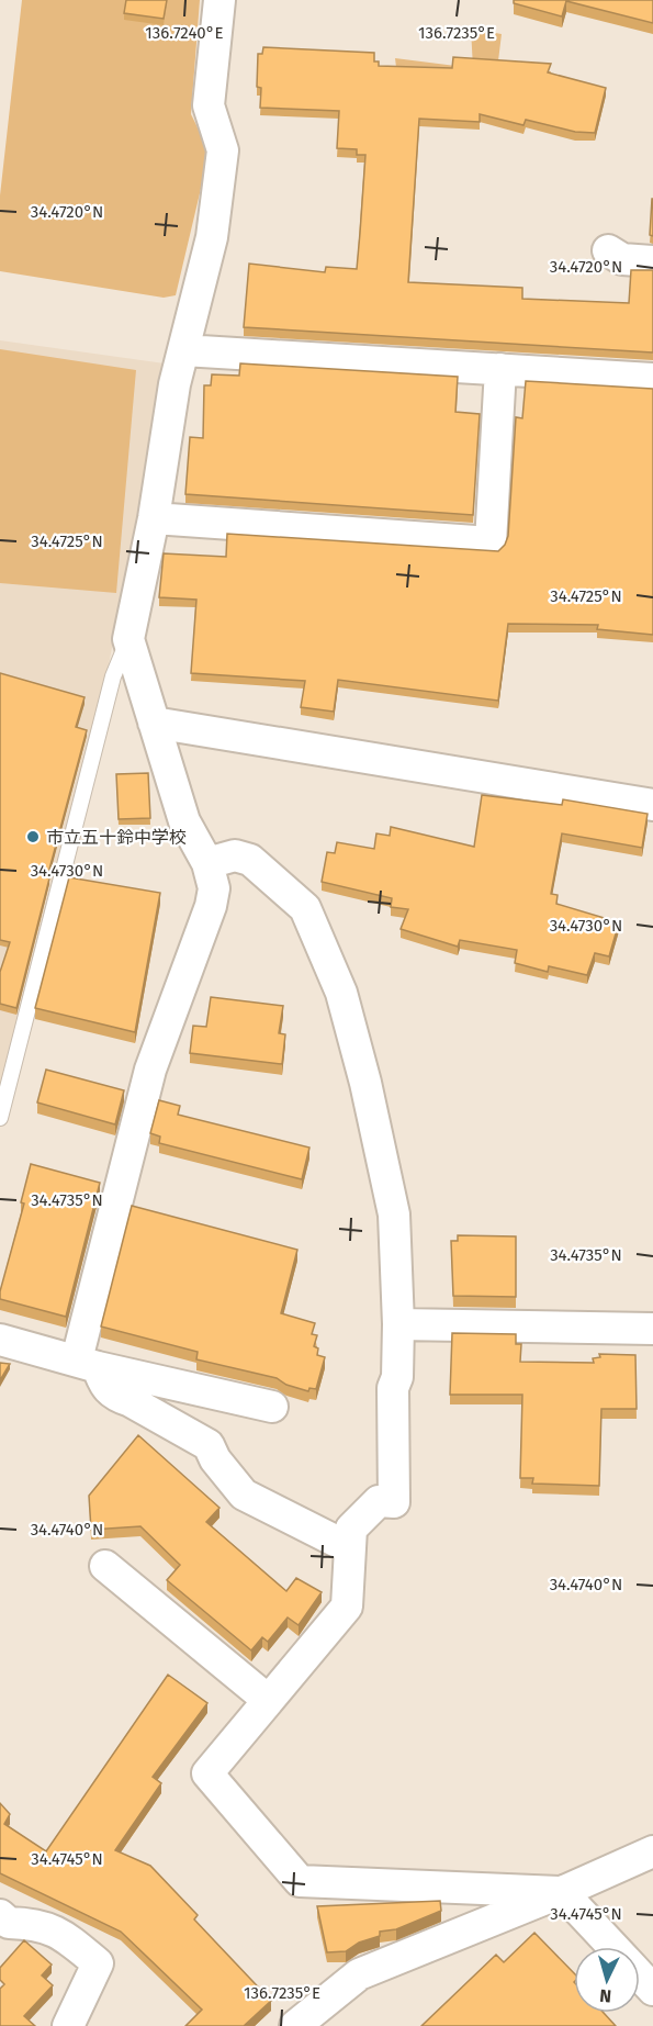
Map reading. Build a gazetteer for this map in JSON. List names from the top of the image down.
{
  "places": ["市立五十鈴中学校"],
  "north": "bottom",
  "coordinates": [
    "136.7240°E",
    "136.7235°E",
    "34.4720°N",
    "34.4725°N",
    "34.4730°N",
    "34.4735°N",
    "34.4740°N",
    "34.4745°N"
  ]
}
